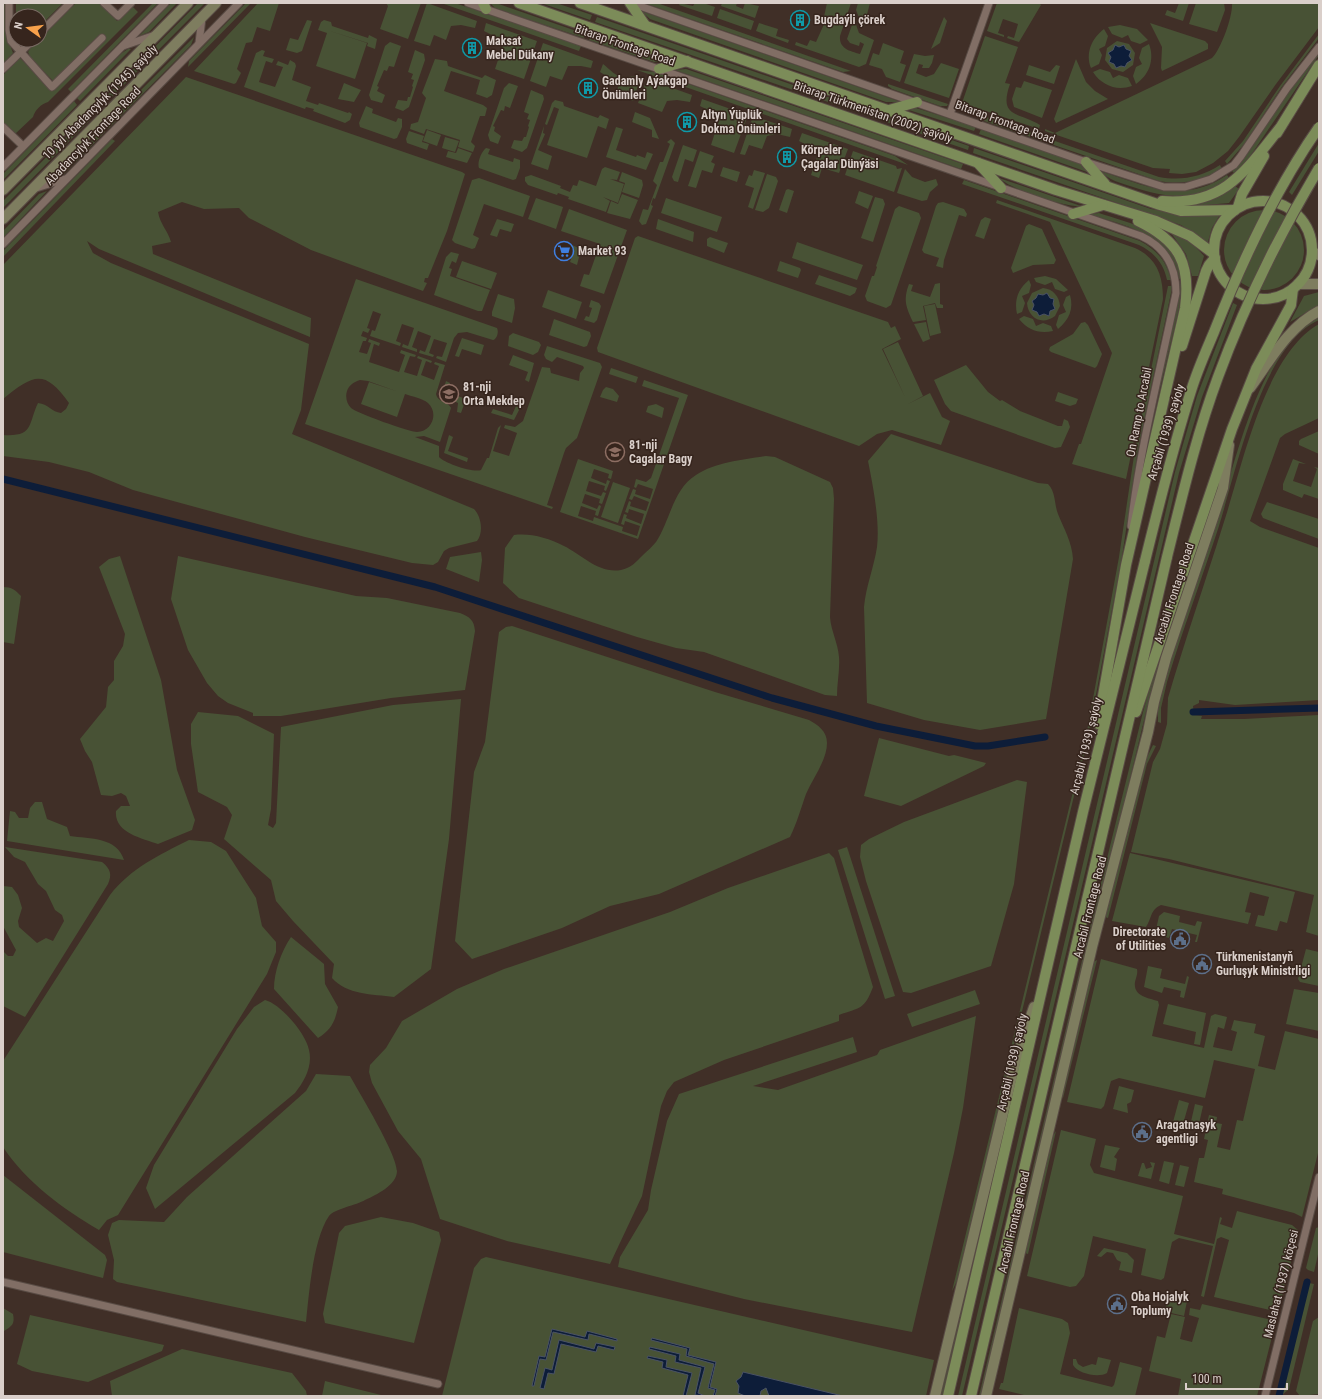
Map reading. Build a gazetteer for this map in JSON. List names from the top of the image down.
{
  "streets": {
    "main road": ["Bitarap Türkmenistan (2002) şaýoly", "Arçabil (1939) şaýoly"],
    "street": [
      "Bitarap Frontage Road",
      "10 ýyl Abadançylyk (1945) şaýoly",
      "Abadancylyk Frontage Road",
      "On Ramp to Arcabil",
      "Arcabil Frontage Road",
      "Maslahat (1937) köçesi"
    ]
  },
  "crossings": [
    ["Bitarap Frontage Road", "On Ramp to Arcabil"]
  ],
  "places": {
    "building": [
      "Bugdaýli çörek",
      "Maksat Mebel Dükany",
      "Gadamly Aýakgap Önümleri",
      "Altyn Ýüplük Dokma Önümleri",
      "Körpeler Çagalar Dünýäsi"
    ],
    "supermarket": ["Market 93"],
    "school or university": ["81-nji Orta Mekdep", "81-nji Cagalar Bagy"],
    "public building": [
      "Directorate of Utilities",
      "Türkmenistanyň Gurluşyk Ministrligi",
      "Aragatnaşyk agentligi",
      "Oba Hojalyk Toplumy"
    ]
  },
  "scale_bar": "100 m",
  "north": "left"
}
